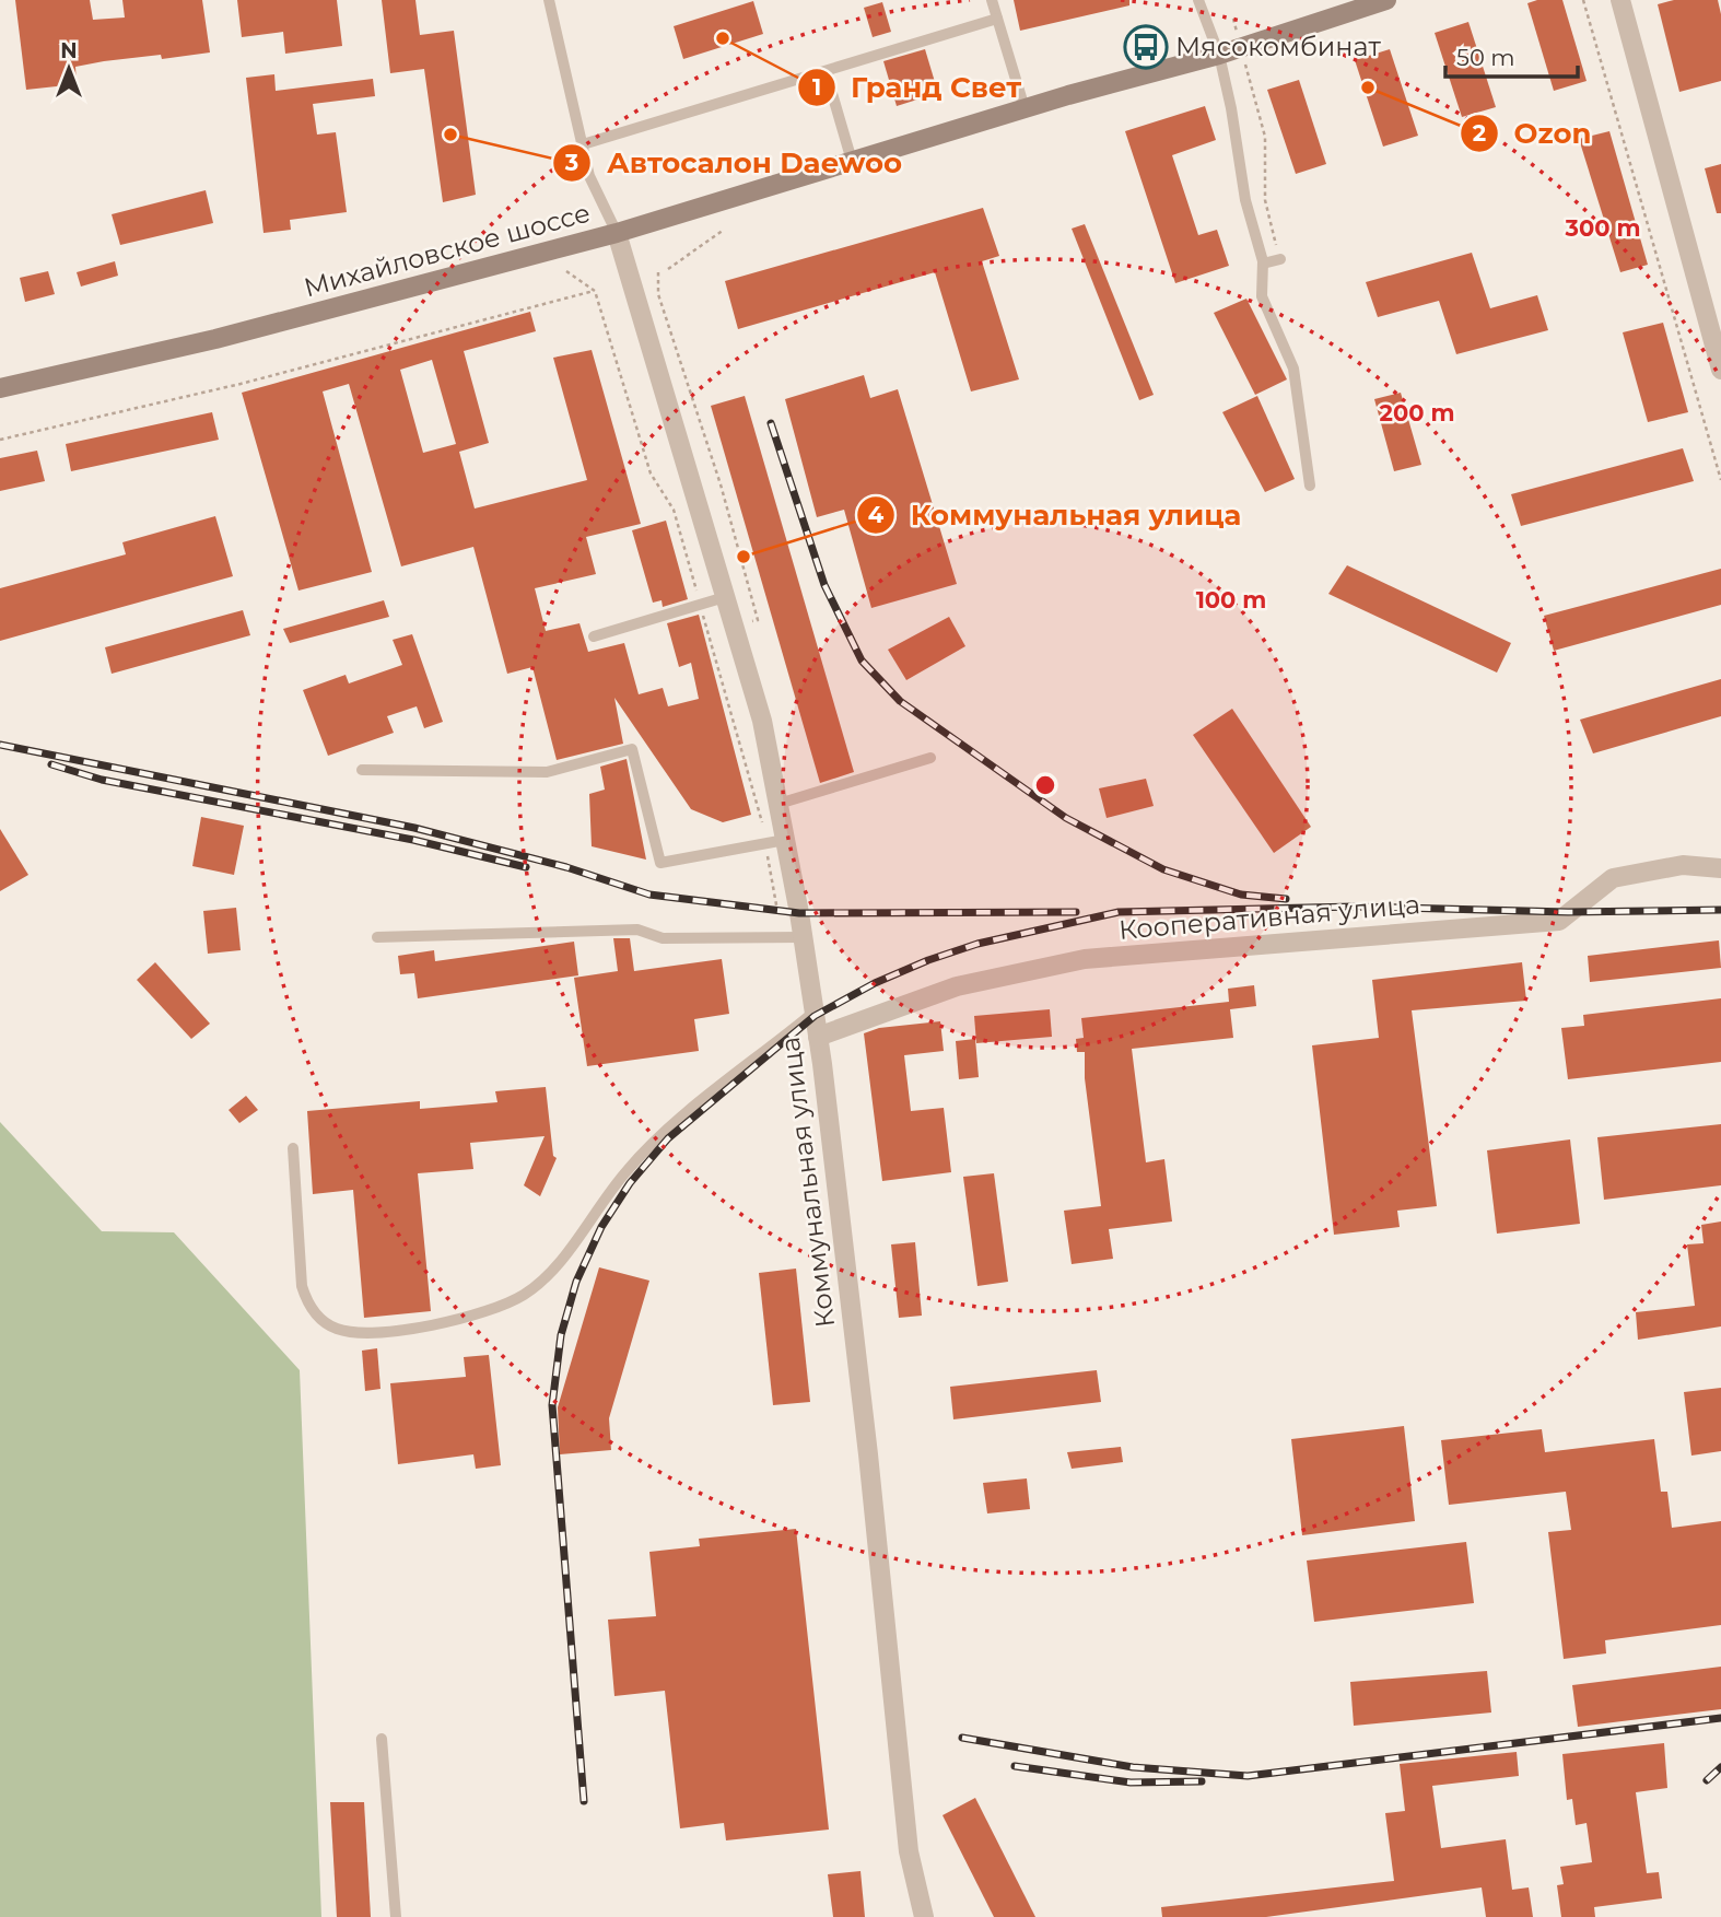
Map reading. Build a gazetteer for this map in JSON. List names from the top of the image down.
{
  "streets": {
    "main road": ["Михайловское шоссе"],
    "street": ["Кооперативная улица", "Коммунальная улица"]
  },
  "crossings": [
    ["Михайловское шоссе", "Коммунальная улица"],
    ["Кооперативная улица", "Коммунальная улица"]
  ],
  "places": {
    "other": [
      "Гранд Свет",
      "Ozon",
      "Автосалон Daewoo",
      "Коммунальная улица"
    ],
    "bus stop": ["Мясокомбинат"]
  },
  "scale_bar": "50 m",
  "north": "top",
  "rings": ["300 m", "200 m", "100 m"]
}
